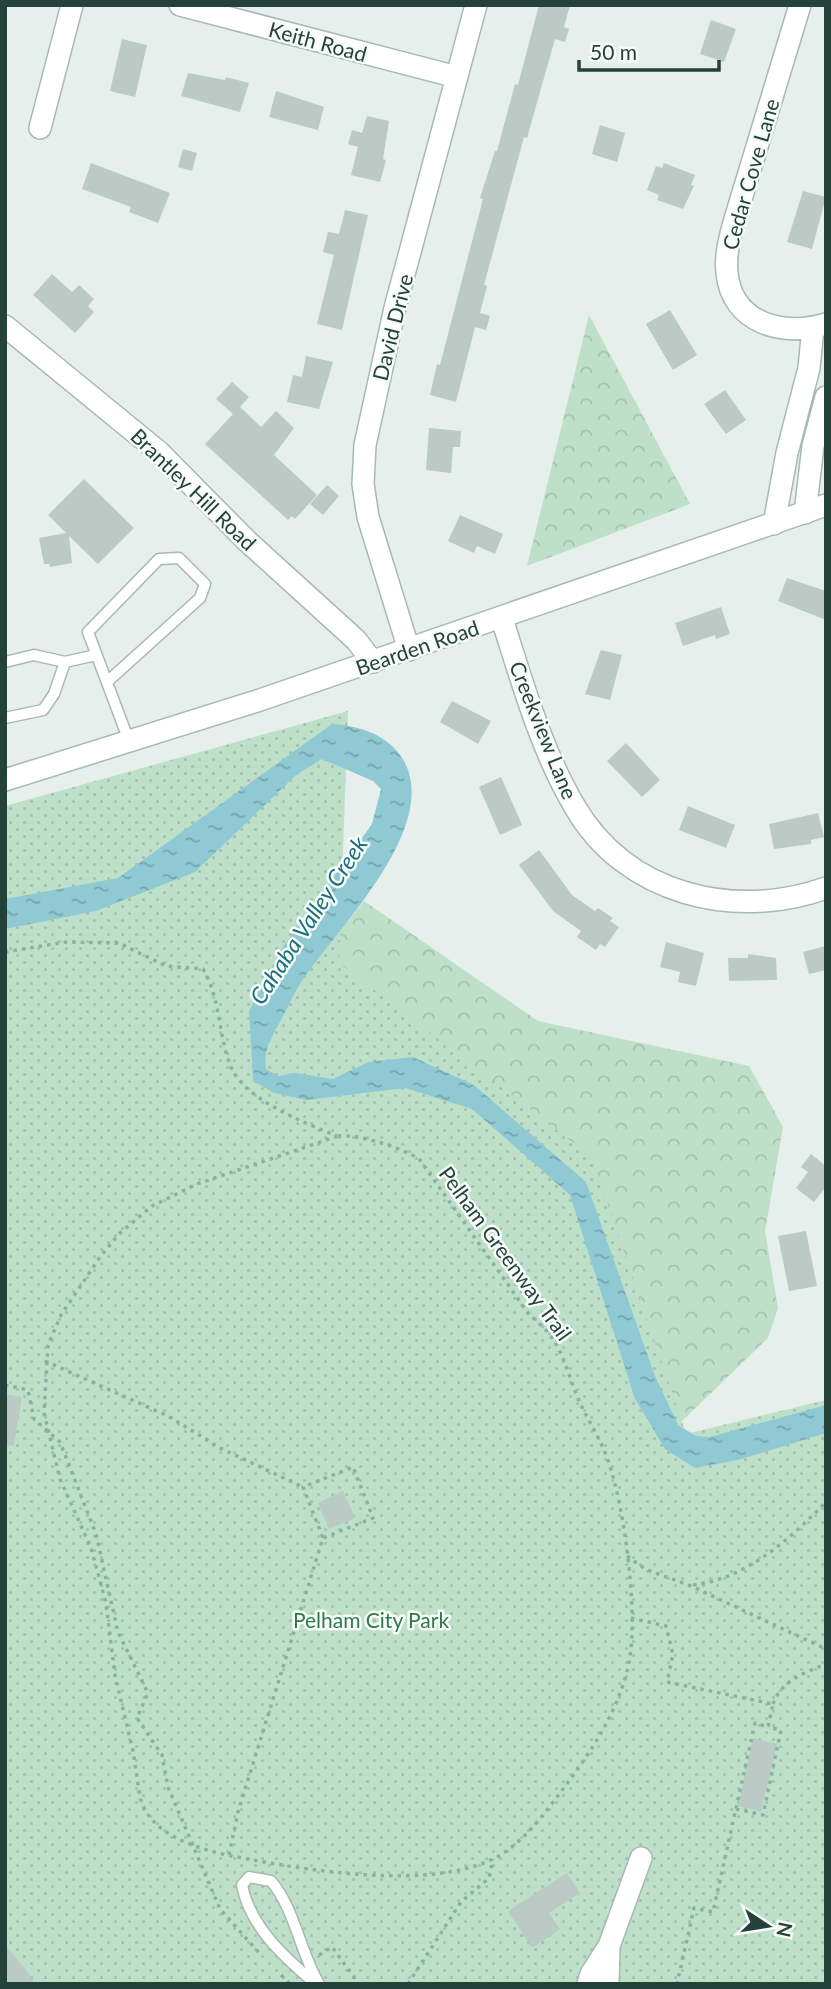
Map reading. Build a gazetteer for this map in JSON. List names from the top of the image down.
{
  "streets": {
    "street": [
      "Keith Road",
      "Cedar Cove Lane",
      "David Drive",
      "Brantley Hill Road",
      "Bearden Road",
      "Creekview Lane"
    ],
    "path": ["Pelham Greenway Trail"]
  },
  "crossings": [
    ["Keith Road", "David Drive"],
    ["David Drive", "Bearden Road"],
    ["Brantley Hill Road", "Bearden Road"],
    ["Bearden Road", "Creekview Lane"]
  ],
  "water": ["Cahaba Valley Creek"],
  "parks": ["Pelham City Park"],
  "scale_bar": "50 m",
  "north": "right"
}
